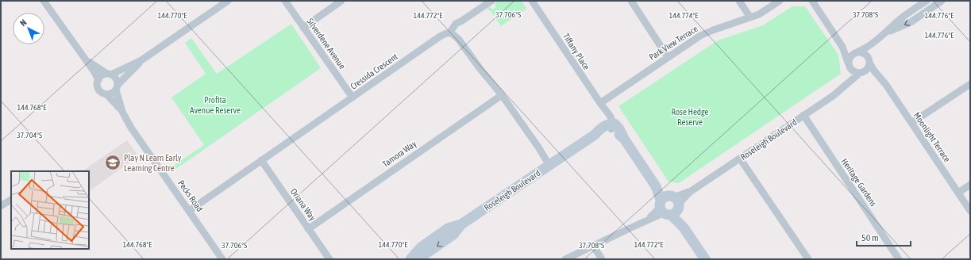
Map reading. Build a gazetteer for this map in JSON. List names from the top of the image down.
{
  "streets": {
    "street": [
      "Park View Terrace",
      "Silverdene Avenue",
      "Tiffany Place",
      "Cressida Crescent",
      "Moonlight Terrace",
      "Roseleigh Boulevard",
      "Tamora Way",
      "Heritage Gardens",
      "Pecks Road",
      "Oriana Way"
    ]
  },
  "crossings": [
    ["Park View Terrace", "Tiffany Place"],
    ["Silverdene Avenue", "Cressida Crescent"],
    ["Tiffany Place", "Roseleigh Boulevard"],
    ["Cressida Crescent", "Pecks Road"],
    ["Cressida Crescent", "Oriana Way"],
    ["Moonlight Terrace", "Roseleigh Boulevard"],
    ["Roseleigh Boulevard", "Heritage Gardens"],
    ["Tamora Way", "Oriana Way"]
  ],
  "parks": ["Profita Avenue Reserve", "Rose Hedge Reserve"],
  "places": {
    "school or university": ["Play N Learn Early Learning Centre"]
  },
  "scale_bar": "50 m",
  "north": "top left",
  "coordinates": [
    "37.708°S",
    "37.706°S",
    "144.770°E",
    "144.772°E",
    "144.774°E",
    "144.776°E",
    "144.768°E",
    "37.704°S"
  ]
}
